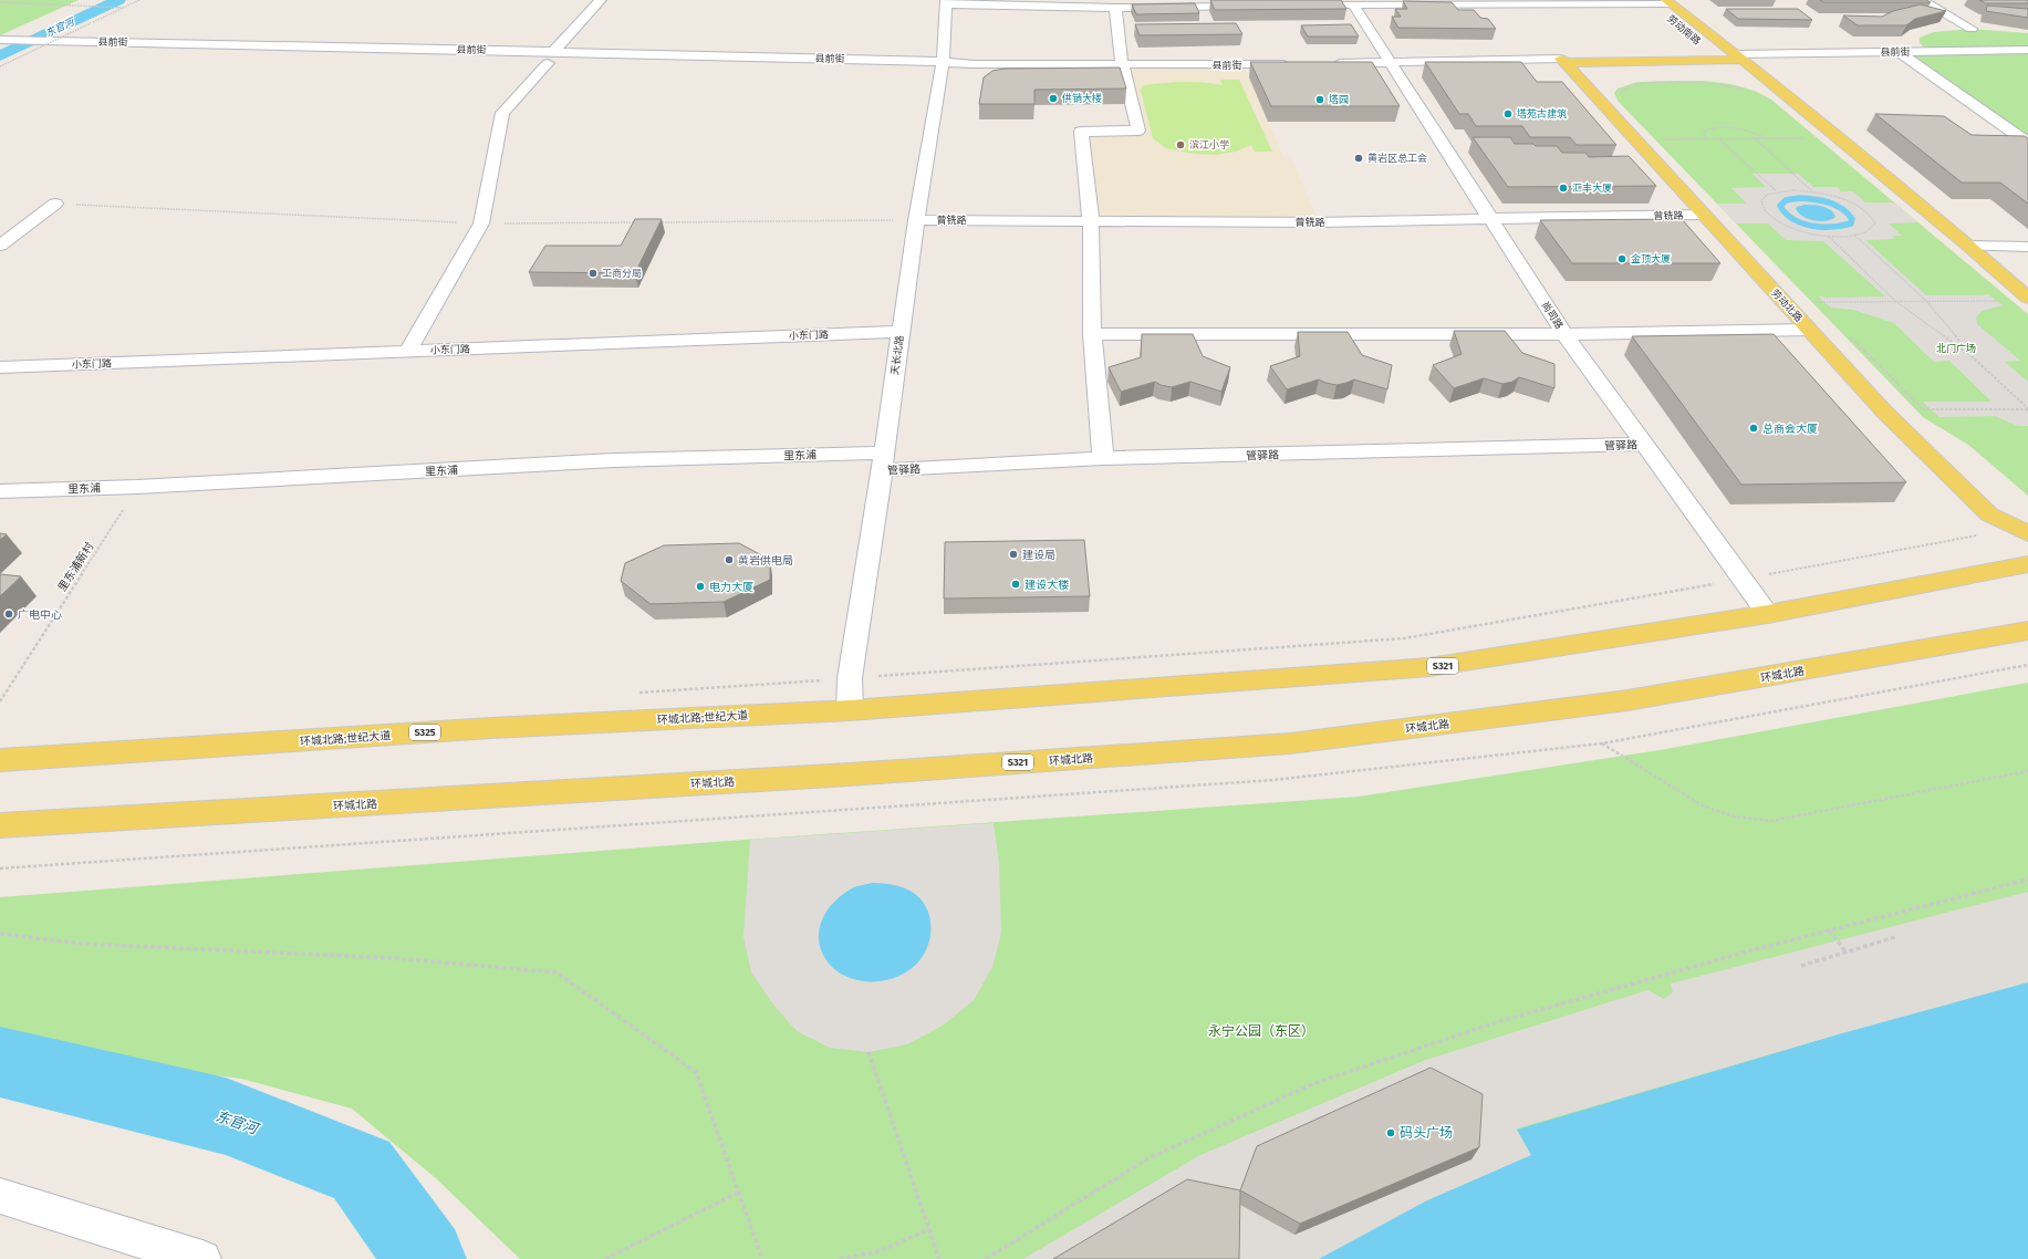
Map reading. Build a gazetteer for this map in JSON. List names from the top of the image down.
{
  "streets": {
    "main road": [
      "劳动南路",
      "县前街",
      "劳动北路",
      "S321",
      "环城北路",
      "环城北路;世纪大道",
      "S325"
    ],
    "street": [
      "曾铣路",
      "尚司路",
      "小东门路",
      "天长北路",
      "管驿路",
      "里东浦"
    ],
    "path": ["里东浦新村"]
  },
  "crossings": [
    ["县前街", "劳动北路"],
    ["县前街", "尚司路"],
    ["县前街", "天长北路"],
    ["曾铣路", "劳动北路"],
    ["曾铣路", "尚司路"],
    ["曾铣路", "天长北路"],
    ["尚司路", "管驿路"],
    ["尚司路", "S321"],
    ["小东门路", "天长北路"],
    ["天长北路", "管驿路"],
    ["天长北路", "里东浦"],
    ["天长北路", "S321"],
    ["天长北路", "环城北路;世纪大道"],
    ["管驿路", "里东浦"],
    ["里东浦", "里东浦新村"],
    ["S321", "环城北路;世纪大道"]
  ],
  "water": ["东官河"],
  "parks": ["北门广场", "永宁公园（东区）"],
  "places": [
    "供销大楼",
    "塔园",
    "塔苑古建筑",
    "滨江小学",
    "黄岩区总工会",
    "汇丰大厦",
    "金顶大厦",
    "工商分局",
    "总商会大厦",
    "建设局",
    "黄岩供电局",
    "建设大楼",
    "电力大厦",
    "广电中心",
    "码头广场"
  ]
}
